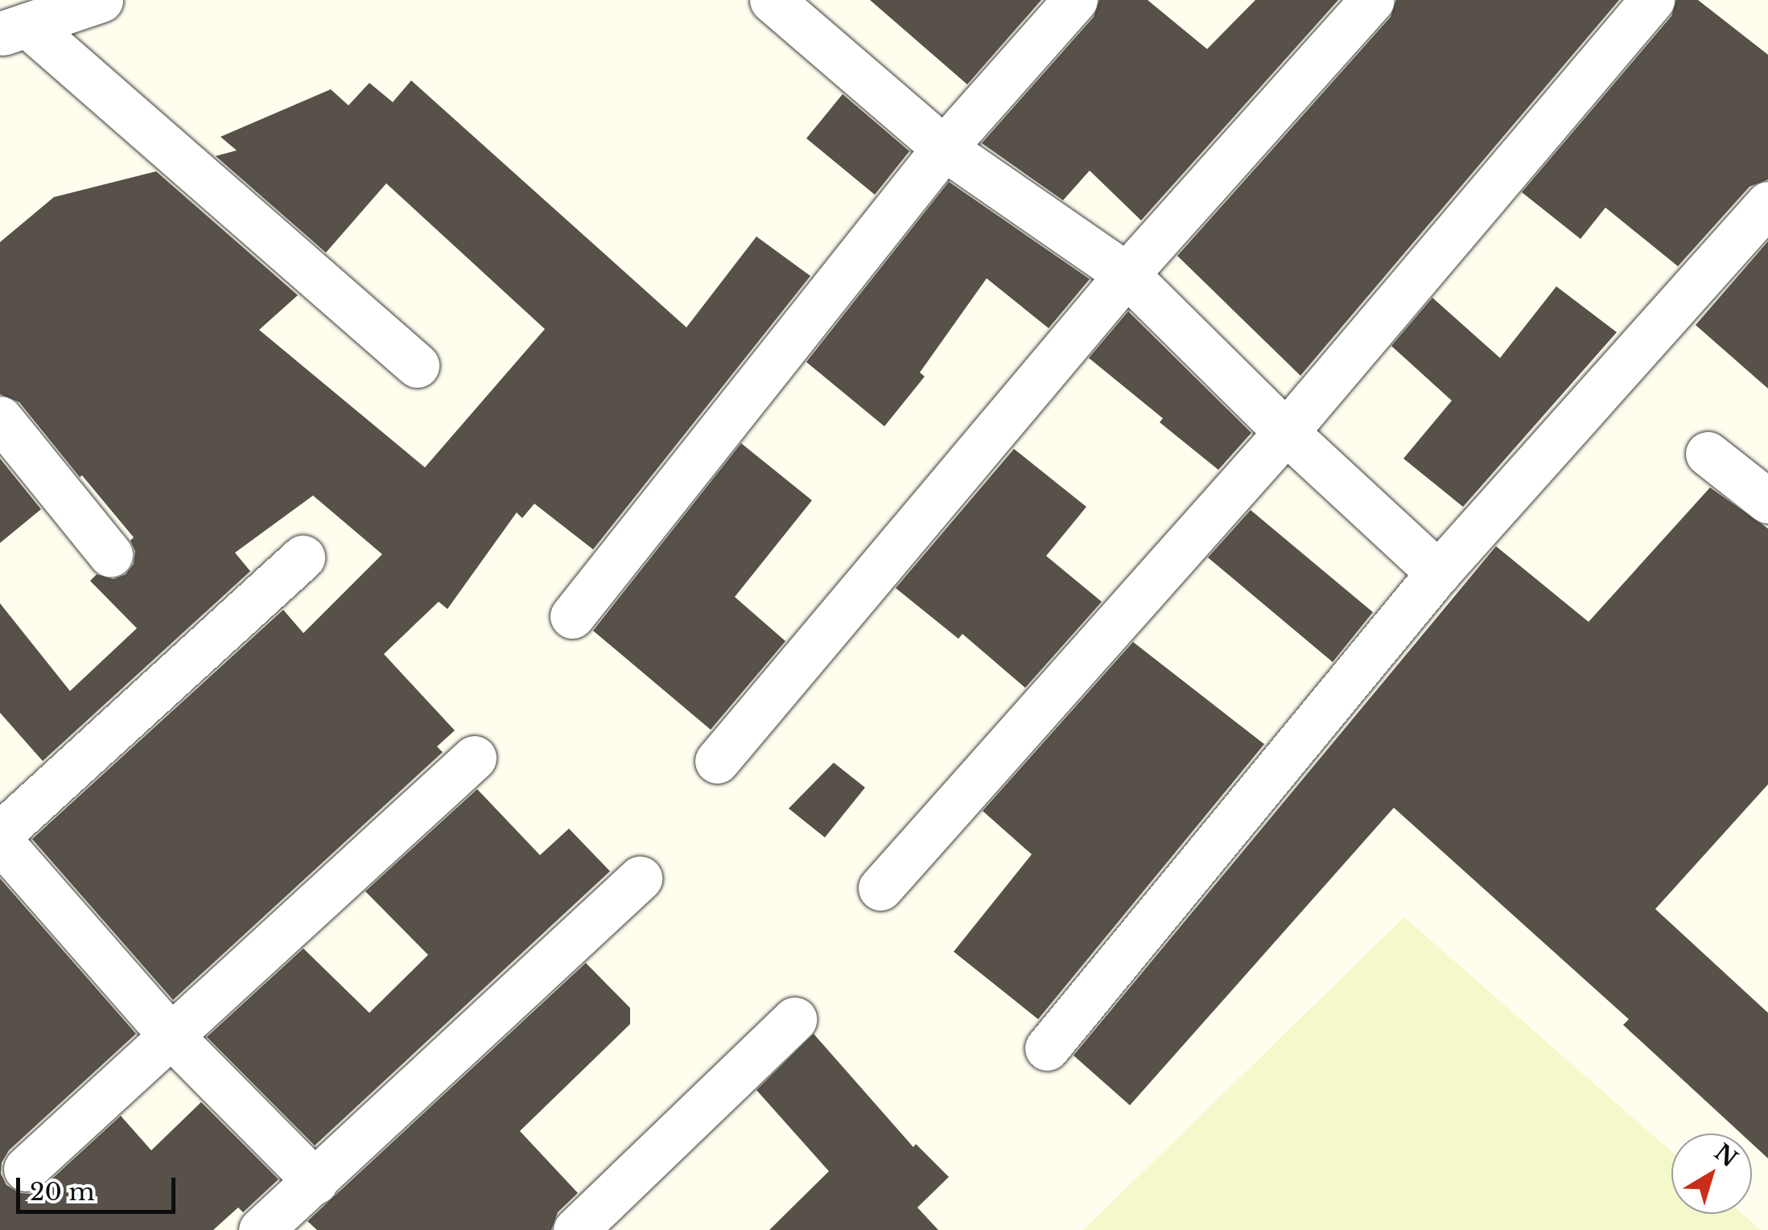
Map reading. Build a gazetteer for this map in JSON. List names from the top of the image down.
{
  "scale_bar": "20 m",
  "north": "top right"
}
